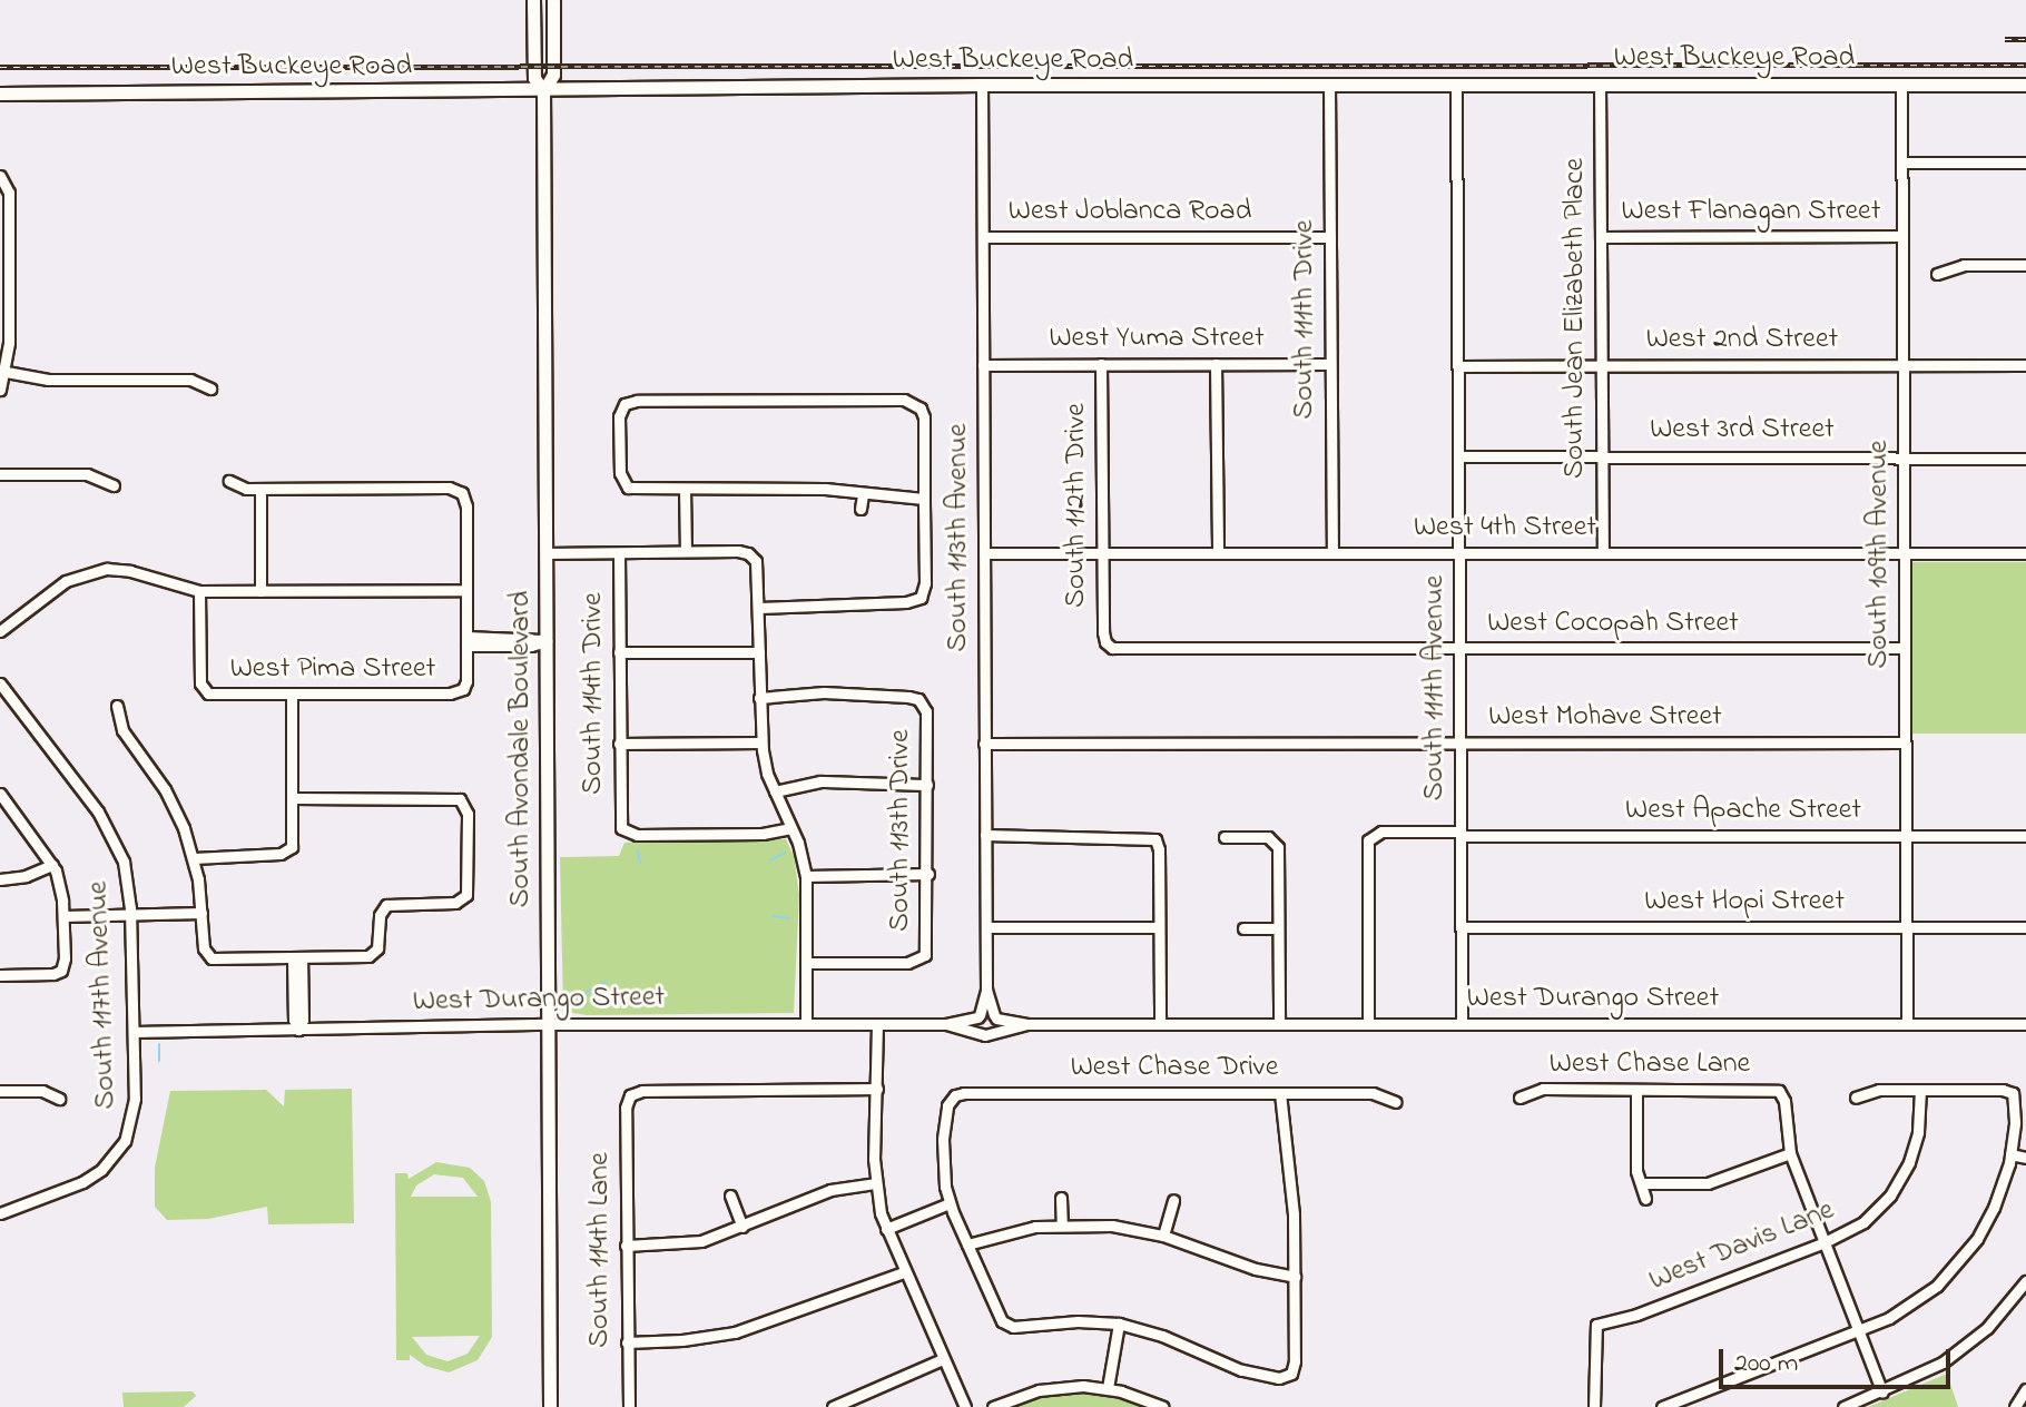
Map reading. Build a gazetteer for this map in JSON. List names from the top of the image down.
{
  "streets": {
    "main road": ["West Buckeye Road", "South Avondale Boulevard"],
    "street": [
      "West Joblanca Road",
      "West Flanagan Street",
      "South Jean Elizabeth Place",
      "South 111th Drive",
      "West Yuma Street",
      "West 2nd Street",
      "West 3rd Street",
      "South 112th Drive",
      "West 4th Street",
      "South 113th Avenue",
      "South 109th Avenue",
      "West Cocopah Street",
      "West Pima Street",
      "South 111th Avenue",
      "South 114th Drive",
      "West Mohave Street",
      "West Apache Street",
      "South 113th Drive",
      "West Hopi Street",
      "South 117th Avenue",
      "West Durango Street",
      "West Chase Lane",
      "West Chase Drive",
      "West Davis Lane",
      "South 114th Lane"
    ]
  },
  "crossings": [
    ["West Buckeye Road", "South Jean Elizabeth Place"],
    ["West Buckeye Road", "South 111th Drive"],
    ["West Buckeye Road", "South 113th Avenue"],
    ["West Buckeye Road", "South 109th Avenue"],
    ["West Buckeye Road", "South 111th Avenue"],
    ["West Buckeye Road", "South Avondale Boulevard"],
    ["West Joblanca Road", "South 111th Drive"],
    ["West Joblanca Road", "South 113th Avenue"],
    ["West Flanagan Street", "South Jean Elizabeth Place"],
    ["West Flanagan Street", "South 109th Avenue"],
    ["South Jean Elizabeth Place", "West 2nd Street"],
    ["South Jean Elizabeth Place", "West 3rd Street"],
    ["South Jean Elizabeth Place", "West 4th Street"],
    ["South 111th Drive", "West Yuma Street"],
    ["South 111th Drive", "West 4th Street"],
    ["West Yuma Street", "South 112th Drive"],
    ["West Yuma Street", "South 113th Avenue"],
    ["West 2nd Street", "South 109th Avenue"],
    ["West 2nd Street", "South 111th Avenue"],
    ["West 3rd Street", "South 109th Avenue"],
    ["West 3rd Street", "South 111th Avenue"],
    ["South 112th Drive", "West 4th Street"],
    ["South 112th Drive", "West Cocopah Street"],
    ["West 4th Street", "South 113th Avenue"],
    ["West 4th Street", "South 109th Avenue"],
    ["West 4th Street", "South 111th Avenue"],
    ["South 113th Avenue", "West Mohave Street"],
    ["South 113th Avenue", "West Durango Street"],
    ["South 109th Avenue", "West Cocopah Street"],
    ["South 109th Avenue", "West Mohave Street"],
    ["South 109th Avenue", "West Apache Street"],
    ["South 109th Avenue", "West Hopi Street"],
    ["South 109th Avenue", "West Durango Street"],
    ["West Cocopah Street", "South 111th Avenue"],
    ["West Pima Street", "South Avondale Boulevard"],
    ["South 111th Avenue", "West Mohave Street"],
    ["South 111th Avenue", "West Apache Street"],
    ["South 111th Avenue", "West Hopi Street"],
    ["South 111th Avenue", "West Durango Street"],
    ["South Avondale Boulevard", "West Durango Street"],
    ["West Apache Street", "West Durango Street"],
    ["South 117th Avenue", "West Durango Street"]
  ],
  "scale_bar": "200 m"
}
